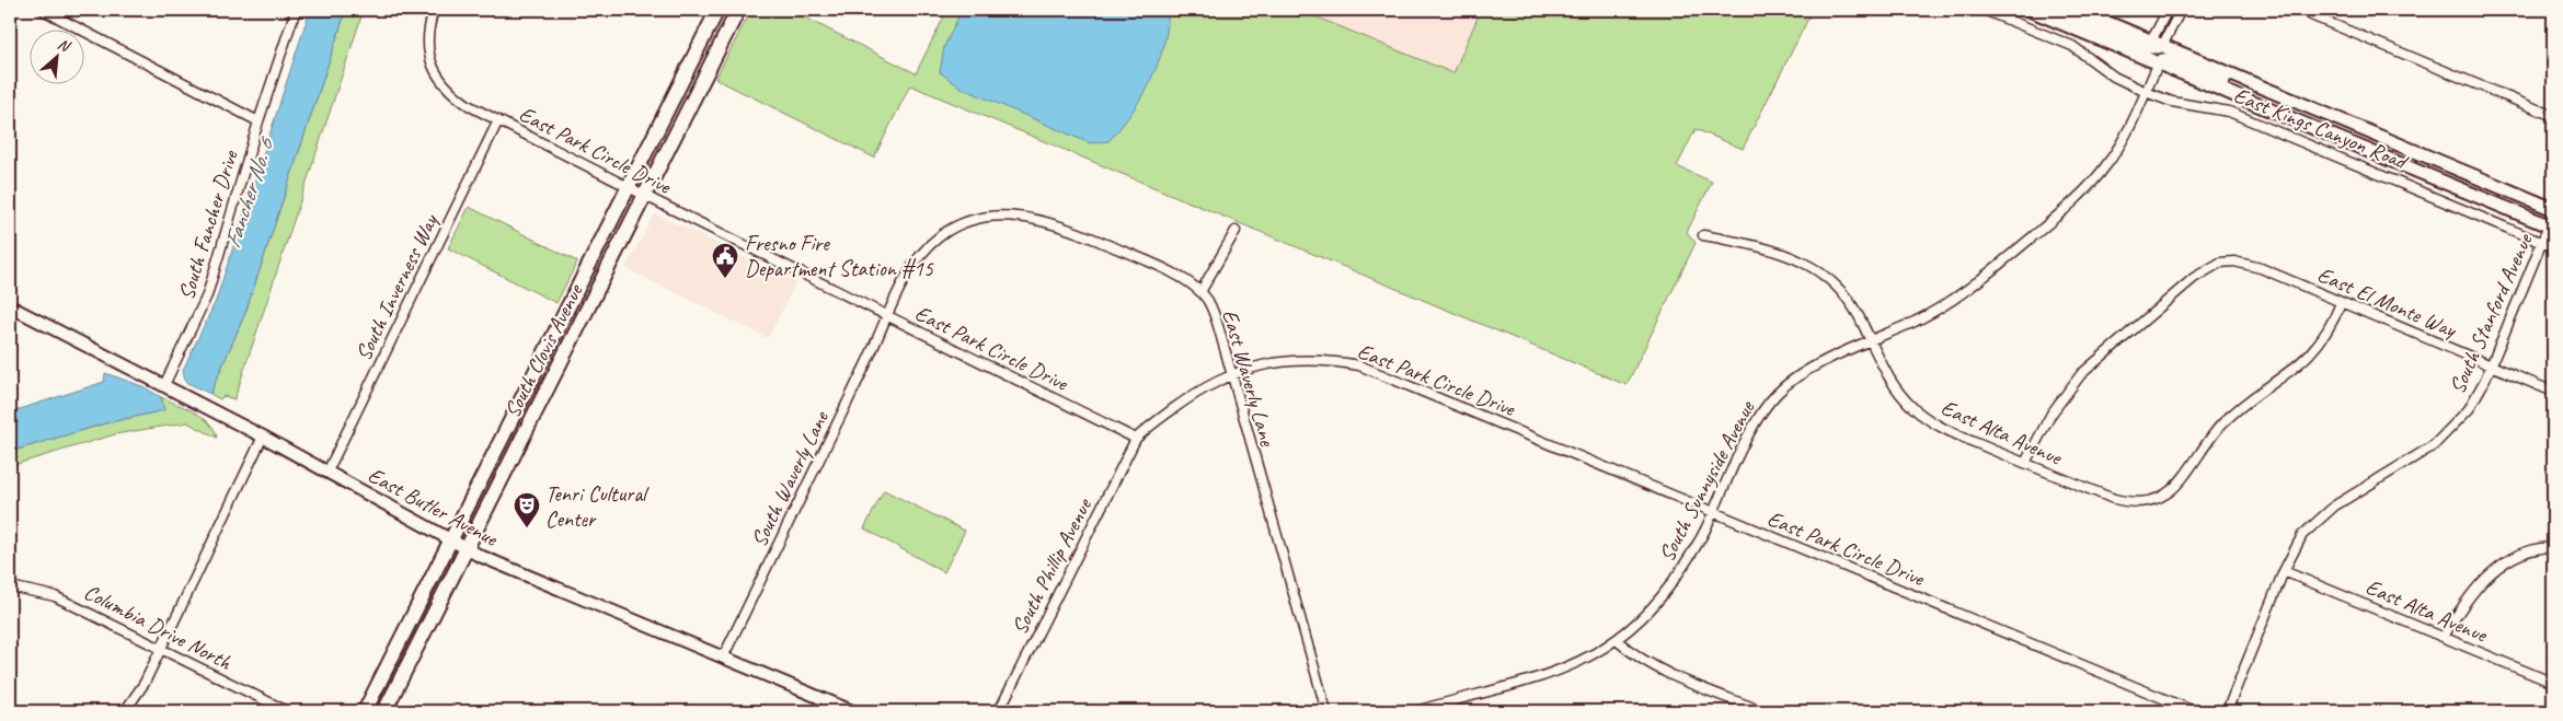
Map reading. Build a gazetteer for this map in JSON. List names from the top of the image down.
{
  "streets": {
    "main road": ["East Kings Canyon Road", "South Clovis Avenue"],
    "street": [
      "East Park Circle Drive",
      "South Fancher Drive",
      "South Inverness Way",
      "East El Monte Way",
      "South Stanford Avenue",
      "East Waverly Lane",
      "East Alta Avenue",
      "South Waverly Lane",
      "South Sunnyside Avenue",
      "East Butler Avenue",
      "South Phillip Avenue",
      "Columbia Drive North"
    ]
  },
  "crossings": [
    ["East Kings Canyon Road", "South Stanford Avenue"],
    ["East Kings Canyon Road", "South Sunnyside Avenue"],
    ["East Park Circle Drive", "South Inverness Way"],
    ["East Park Circle Drive", "South Clovis Avenue"],
    ["East Park Circle Drive", "East Waverly Lane"],
    ["East Park Circle Drive", "South Waverly Lane"],
    ["East Park Circle Drive", "South Sunnyside Avenue"],
    ["East Park Circle Drive", "South Phillip Avenue"],
    ["South Fancher Drive", "East Butler Avenue"],
    ["South Inverness Way", "East Butler Avenue"],
    ["East El Monte Way", "South Stanford Avenue"],
    ["East El Monte Way", "East Alta Avenue"],
    ["South Stanford Avenue", "East Alta Avenue"],
    ["South Clovis Avenue", "East Butler Avenue"],
    ["East Waverly Lane", "South Waverly Lane"],
    ["East Alta Avenue", "South Sunnyside Avenue"],
    ["South Waverly Lane", "East Butler Avenue"]
  ],
  "water": ["Fancher No. 6"],
  "places": {
    "public building": ["Fresno Fire Department Station #15"],
    "theatre": ["Tenri Cultural Center"]
  },
  "north": "top right"
}
